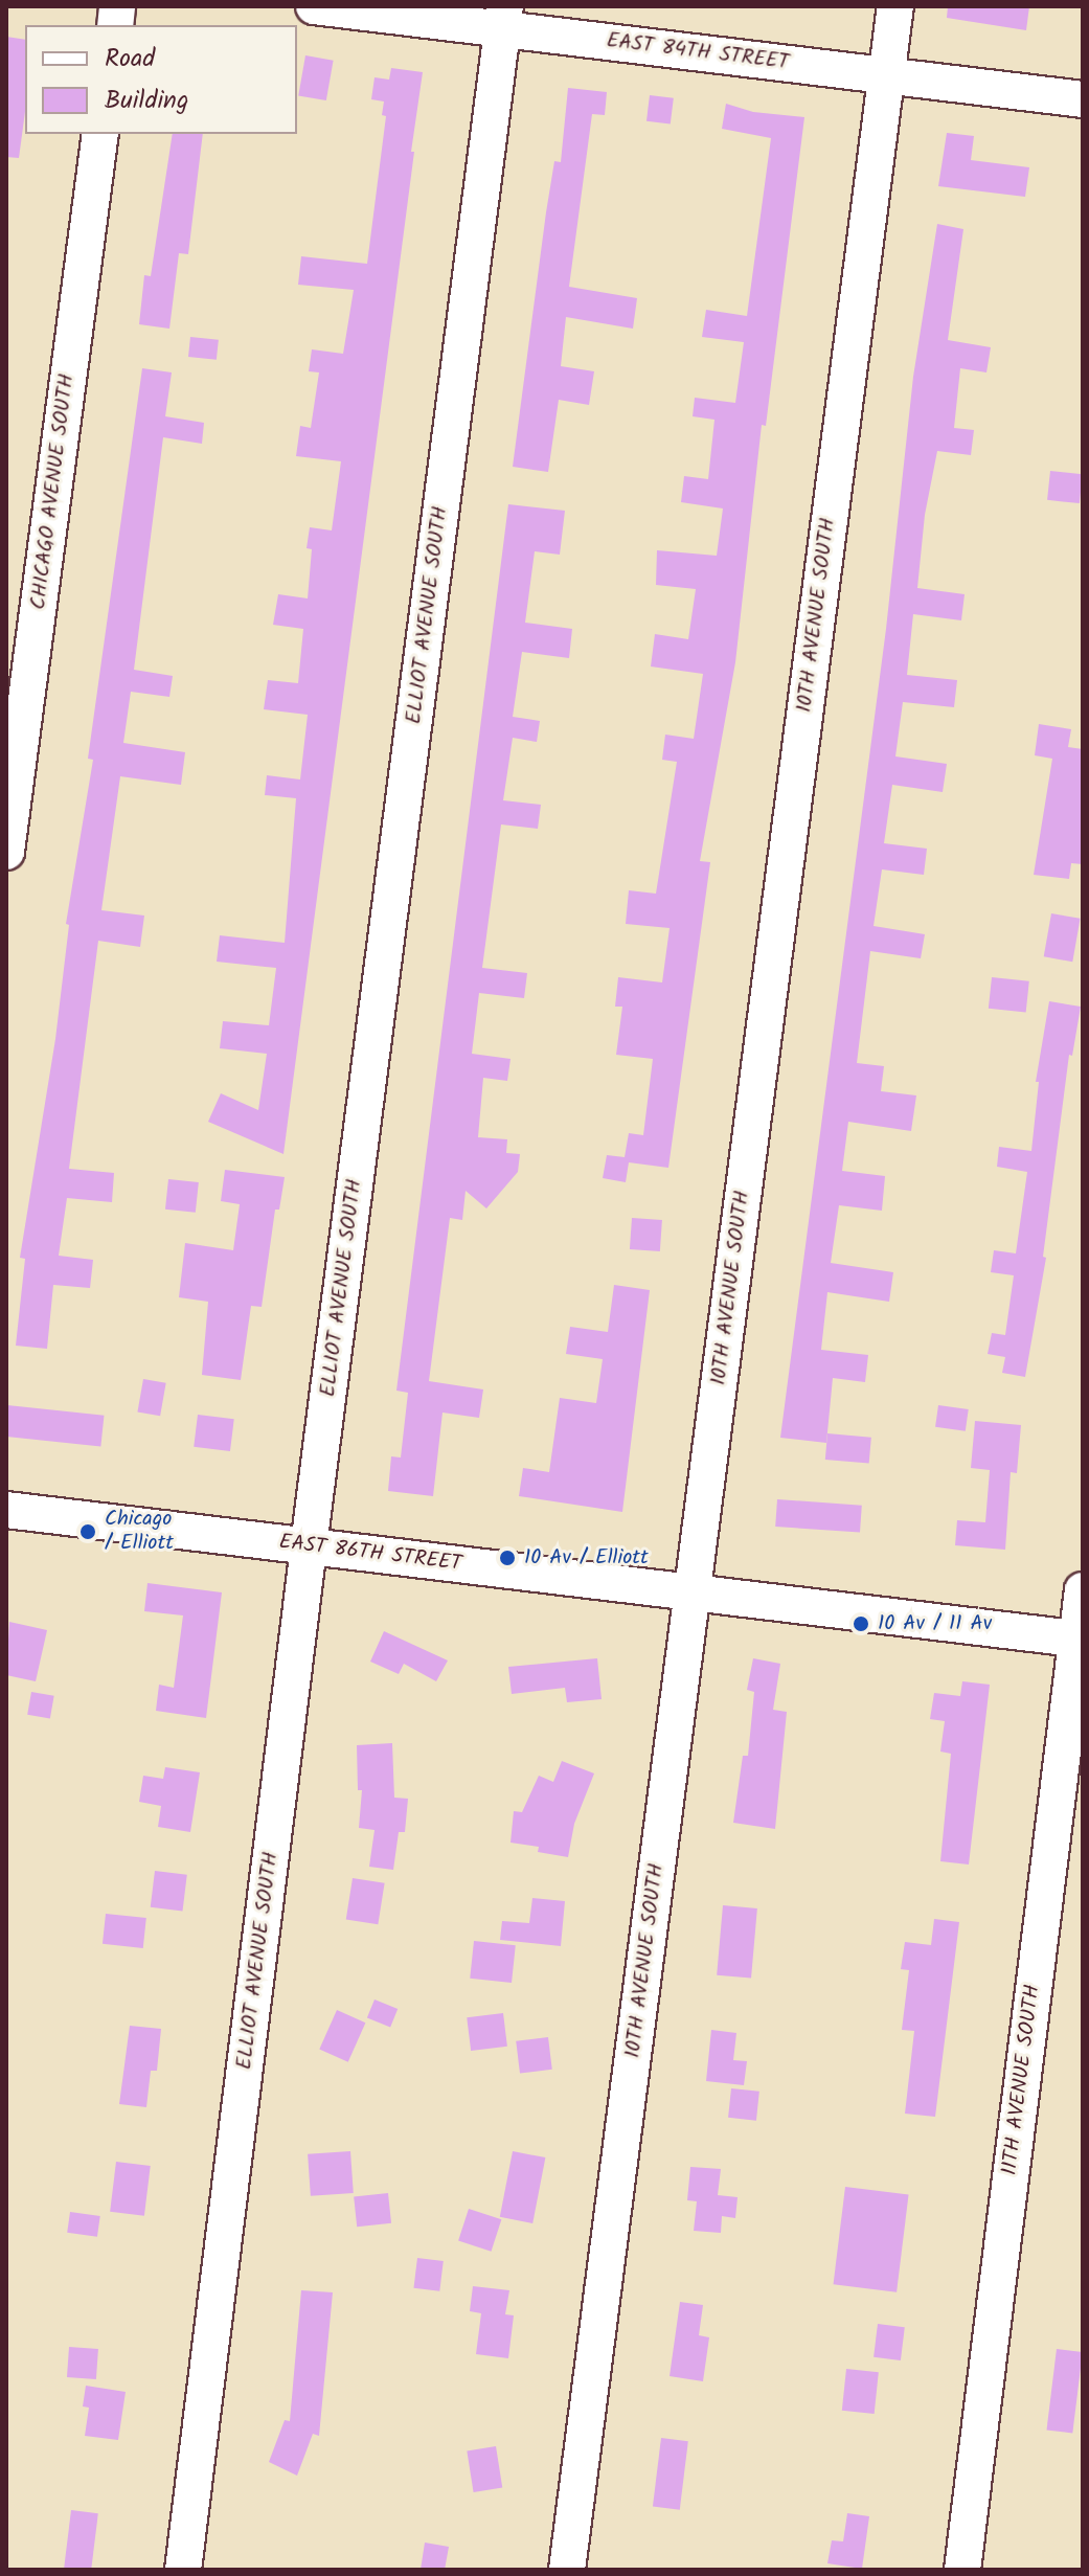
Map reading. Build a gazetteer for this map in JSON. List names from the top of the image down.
{
  "streets": {
    "street": [
      "EAST 84TH STREET",
      "CHICAGO AVENUE SOUTH",
      "ELLIOT AVENUE SOUTH",
      "10TH AVENUE SOUTH",
      "EAST 86TH STREET",
      "11TH AVENUE SOUTH"
    ]
  },
  "crossings": [
    ["EAST 84TH STREET", "ELLIOT AVENUE SOUTH"],
    ["EAST 84TH STREET", "10TH AVENUE SOUTH"],
    ["ELLIOT AVENUE SOUTH", "EAST 86TH STREET"],
    ["10TH AVENUE SOUTH", "EAST 86TH STREET"],
    ["EAST 86TH STREET", "11TH AVENUE SOUTH"]
  ],
  "places": ["Chicago / Elliott", "10 Av / Elliott", "10 Av / 11 Av"],
  "legend": ["Road", "Building"]
}
